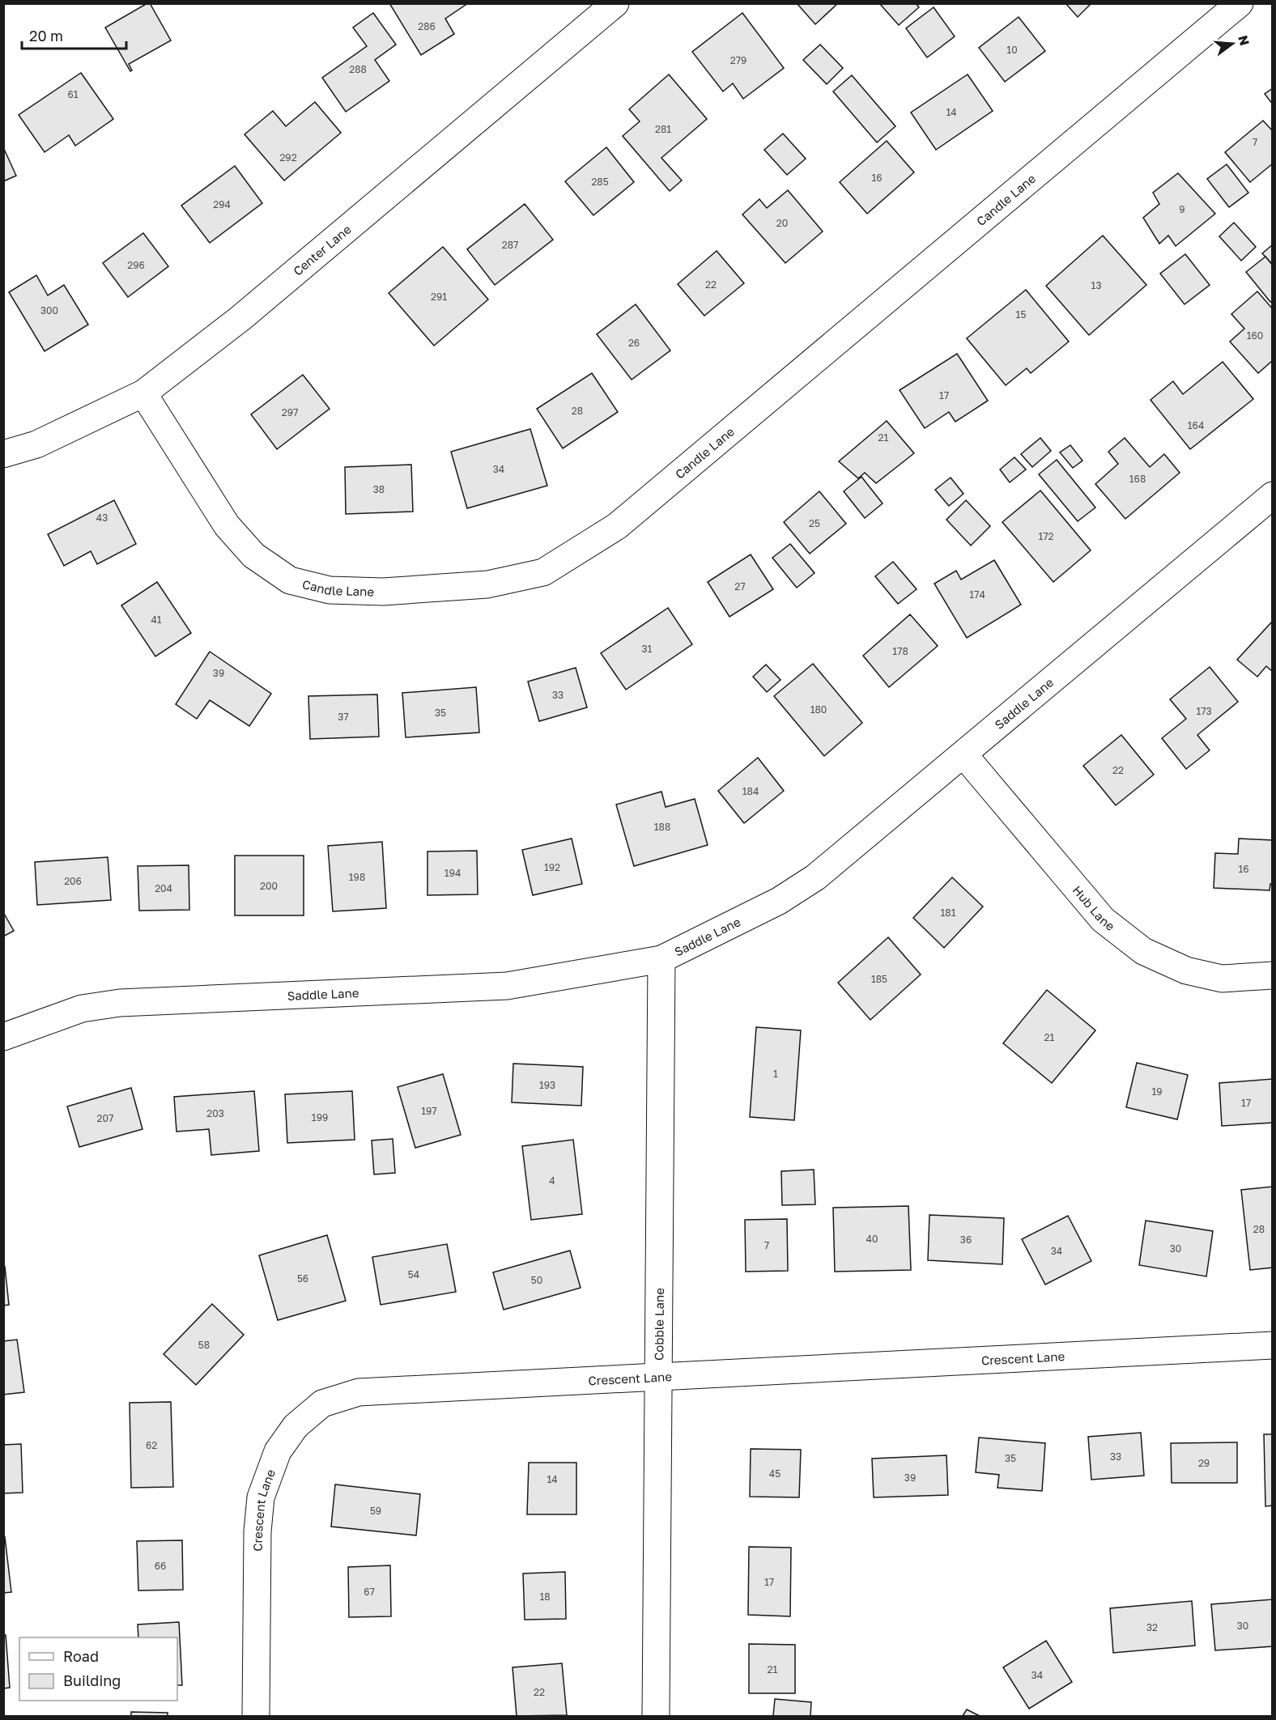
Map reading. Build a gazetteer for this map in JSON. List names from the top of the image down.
{
  "streets": {
    "street": [
      "Candle Lane",
      "Center Lane",
      "Saddle Lane",
      "Hub Lane",
      "Cobble Lane",
      "Crescent Lane"
    ]
  },
  "crossings": [
    ["Candle Lane", "Center Lane"],
    ["Saddle Lane", "Hub Lane"],
    ["Saddle Lane", "Cobble Lane"],
    ["Cobble Lane", "Crescent Lane"]
  ],
  "house_numbers": [
    "286",
    "10",
    "279",
    "288",
    "61",
    "14",
    "281",
    "7",
    "292",
    "16",
    "285",
    "294",
    "9",
    "20",
    "287",
    "296",
    "22",
    "13",
    "291",
    "300",
    "15",
    "160",
    "26",
    "17",
    "28",
    "297",
    "164",
    "21",
    "34",
    "168",
    "38",
    "43",
    "25",
    "172",
    "27",
    "174",
    "41",
    "31",
    "178",
    "39",
    "33",
    "180",
    "173",
    "35",
    "37",
    "22",
    "184",
    "188",
    "192",
    "16",
    "194",
    "198",
    "206",
    "200",
    "204",
    "181",
    "185",
    "21",
    "1",
    "193",
    "19",
    "17",
    "197",
    "203",
    "199",
    "207",
    "4",
    "28",
    "40",
    "36",
    "7",
    "30",
    "34",
    "54",
    "56",
    "50",
    "58",
    "62",
    "33",
    "35",
    "29",
    "45",
    "39",
    "14",
    "59",
    "66",
    "17",
    "67",
    "18",
    "30",
    "32",
    "21",
    "34",
    "22"
  ],
  "legend": ["Road", "Building"],
  "scale_bar": "20 m",
  "north": "right"
}
